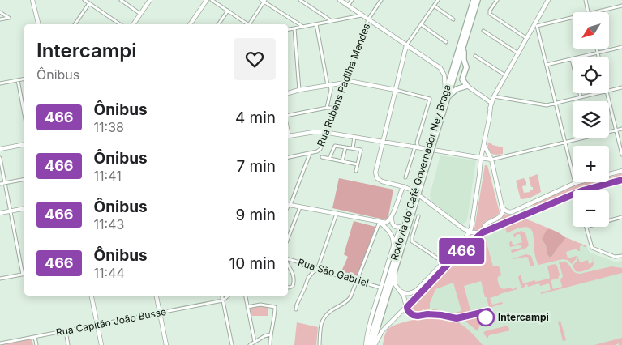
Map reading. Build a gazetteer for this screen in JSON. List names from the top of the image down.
{
  "streets": {
    "highway": ["Rodovia do Café Governador Ney Braga"],
    "street": ["Rua Rubens Padilha Mendes", "Rua São Gabriel", "Rua Capitão João Busse"]
  },
  "places": ["Intercampi"],
  "lines": ["bus line 466"],
  "north": "bottom left",
  "page": {
    "on_map": "466",
    "map_buttons": ["+", "−"],
    "heading": ["Intercampi", "Ônibus"],
    "list": [
      {
        "mark": "466",
        "name": "Ônibus",
        "note": "11:38",
        "value": "4 min"
      },
      {
        "mark": "466",
        "name": "Ônibus",
        "note": "11:41",
        "value": "7 min"
      },
      {
        "mark": "466",
        "name": "Ônibus",
        "note": "11:43",
        "value": "9 min"
      },
      {
        "mark": "466",
        "name": "Ônibus",
        "note": "11:44",
        "value": "10 min"
      }
    ]
  }
}
